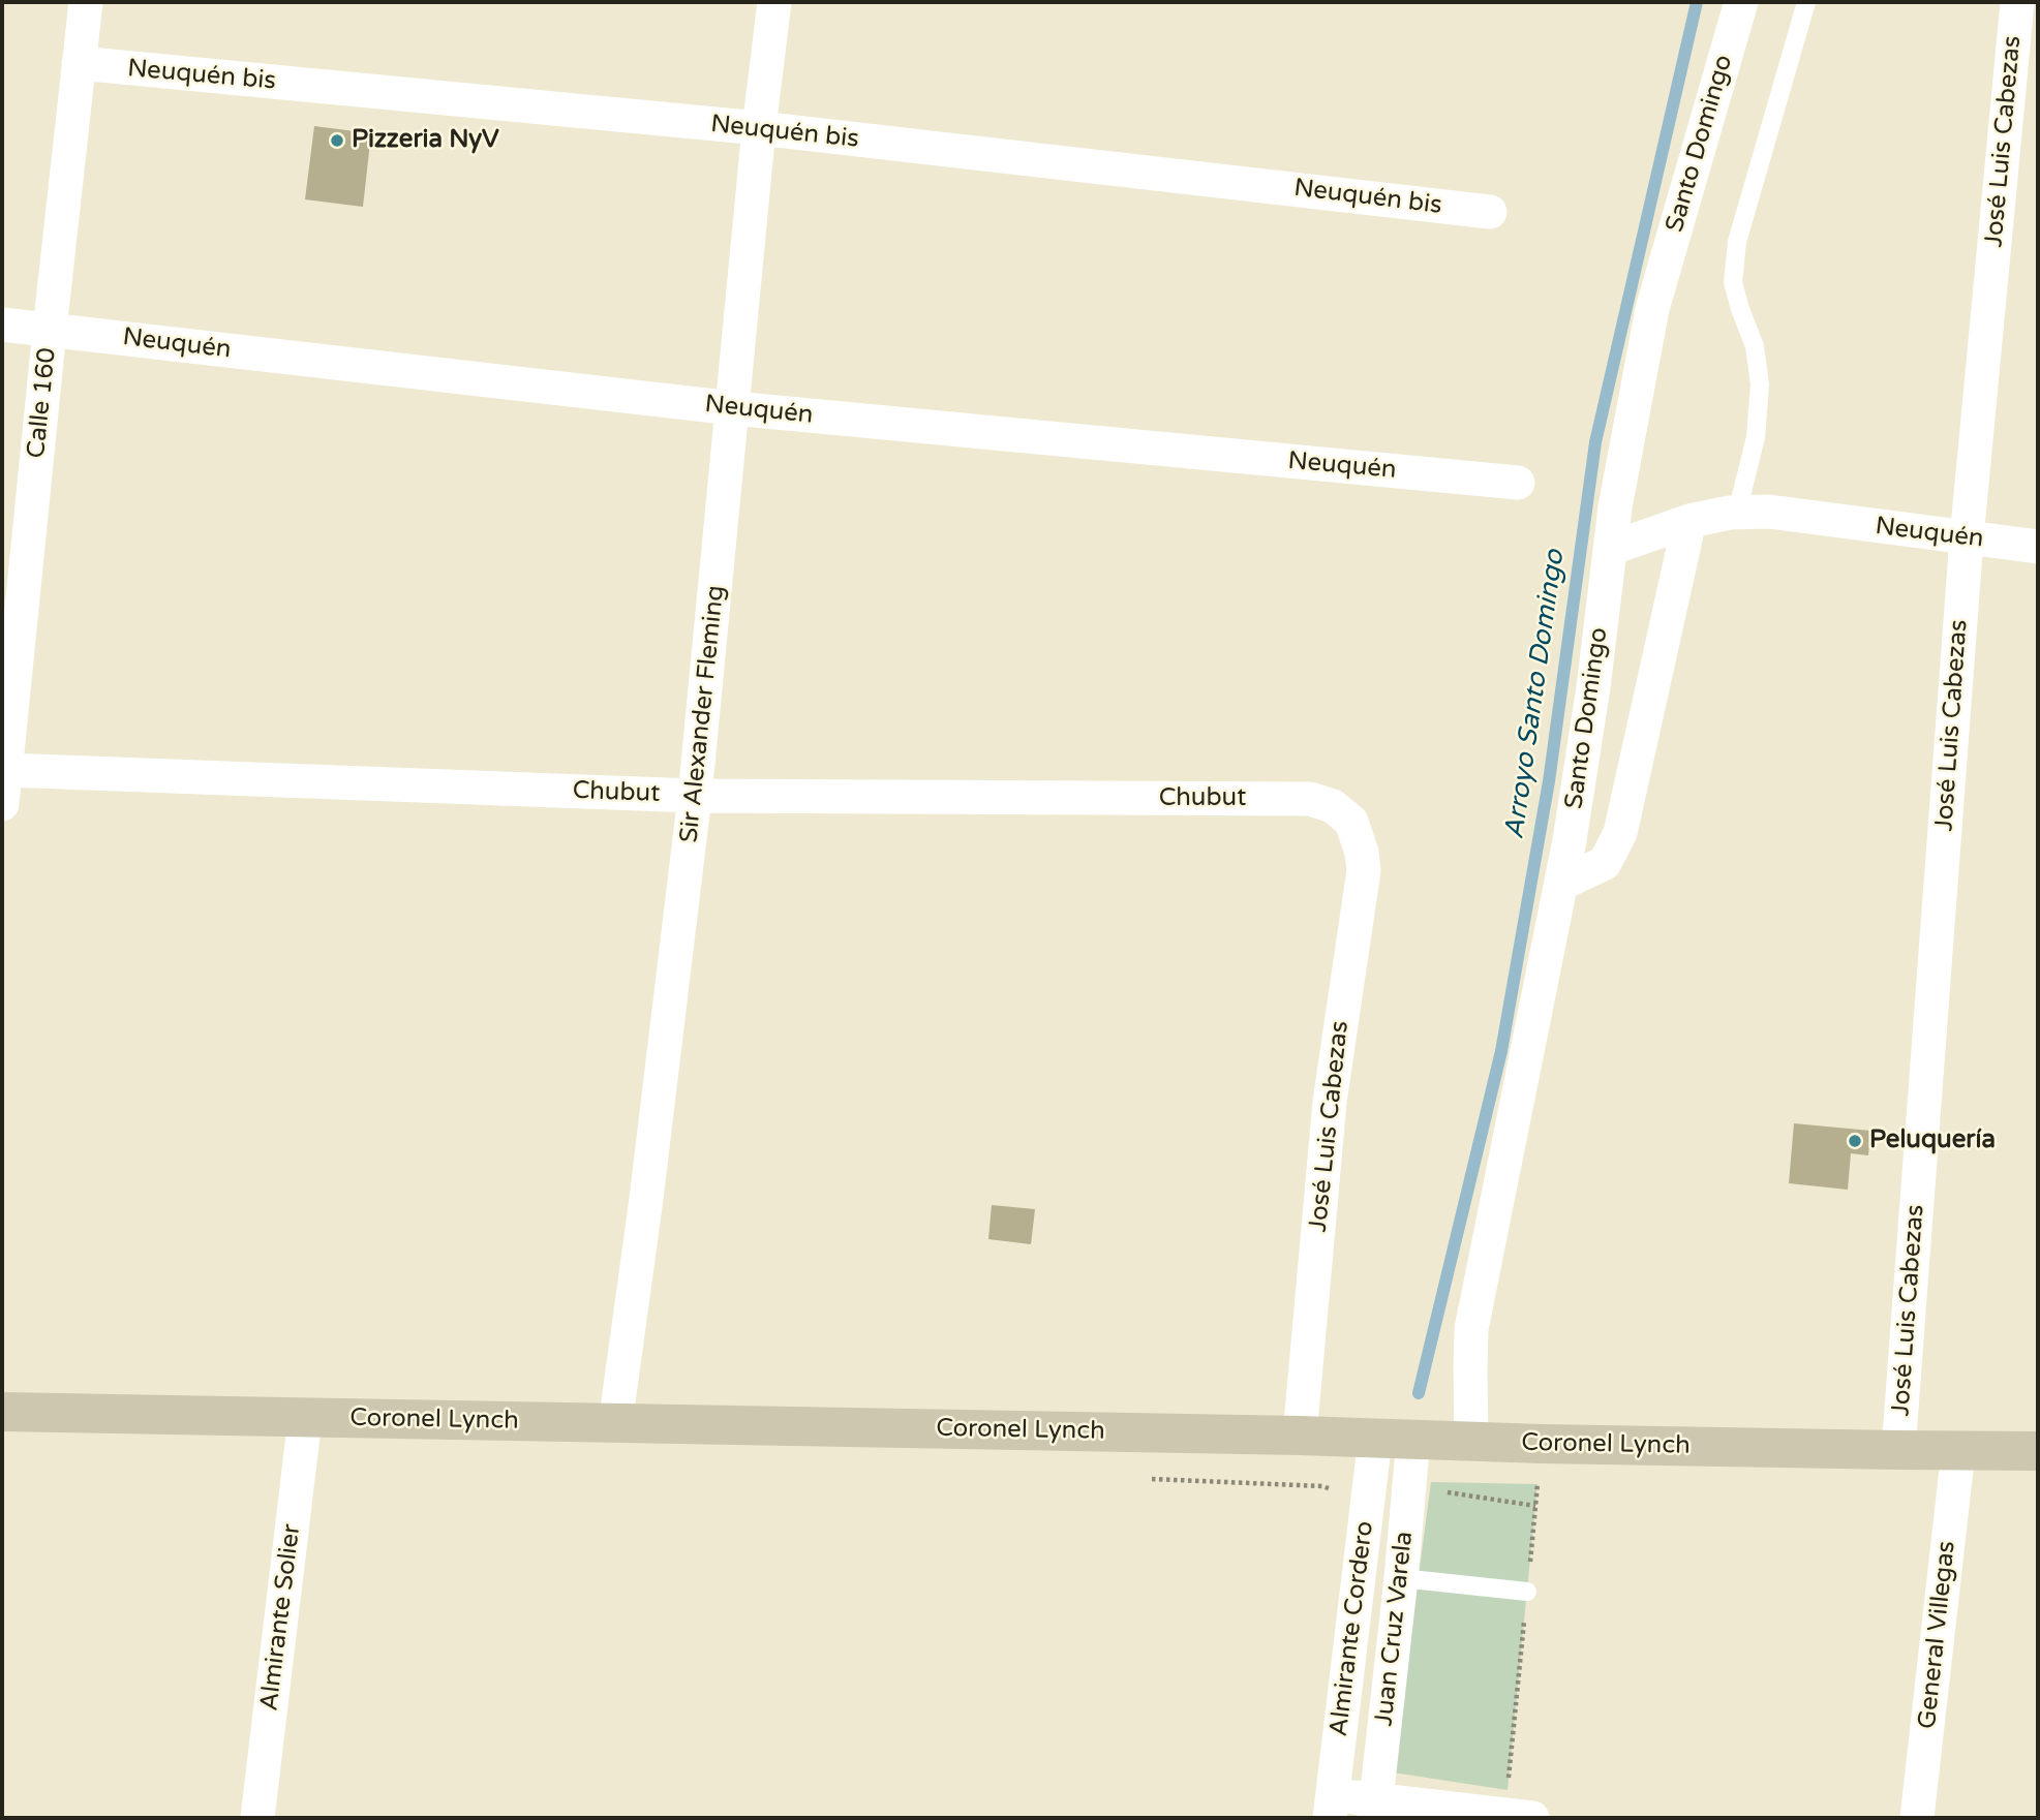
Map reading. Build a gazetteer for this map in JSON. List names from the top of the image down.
{
  "streets": {
    "street": [
      "Neuquén bis",
      "José Luis Cabezas",
      "Santo Domingo",
      "Neuquén",
      "Calle 160",
      "Sir Alexander Fleming",
      "Chubut",
      "Coronel Lynch",
      "Almirante Solier",
      "Almirante Cordero",
      "Juan Cruz Varela",
      "General Villegas"
    ]
  },
  "crossings": [
    ["Neuquén bis", "Calle 160"],
    ["Neuquén bis", "Sir Alexander Fleming"],
    ["José Luis Cabezas", "Neuquén"],
    ["José Luis Cabezas", "Chubut"],
    ["José Luis Cabezas", "Coronel Lynch"],
    ["Santo Domingo", "Neuquén"],
    ["Santo Domingo", "Coronel Lynch"],
    ["Neuquén", "Calle 160"],
    ["Neuquén", "Sir Alexander Fleming"],
    ["Calle 160", "Chubut"],
    ["Sir Alexander Fleming", "Chubut"],
    ["Sir Alexander Fleming", "Coronel Lynch"],
    ["Coronel Lynch", "Almirante Solier"],
    ["Coronel Lynch", "Almirante Cordero"],
    ["Coronel Lynch", "Juan Cruz Varela"],
    ["Coronel Lynch", "General Villegas"]
  ],
  "water": ["Arroyo Santo Domingo"],
  "places": ["Pizzeria NyV", "Peluquería"]
}
